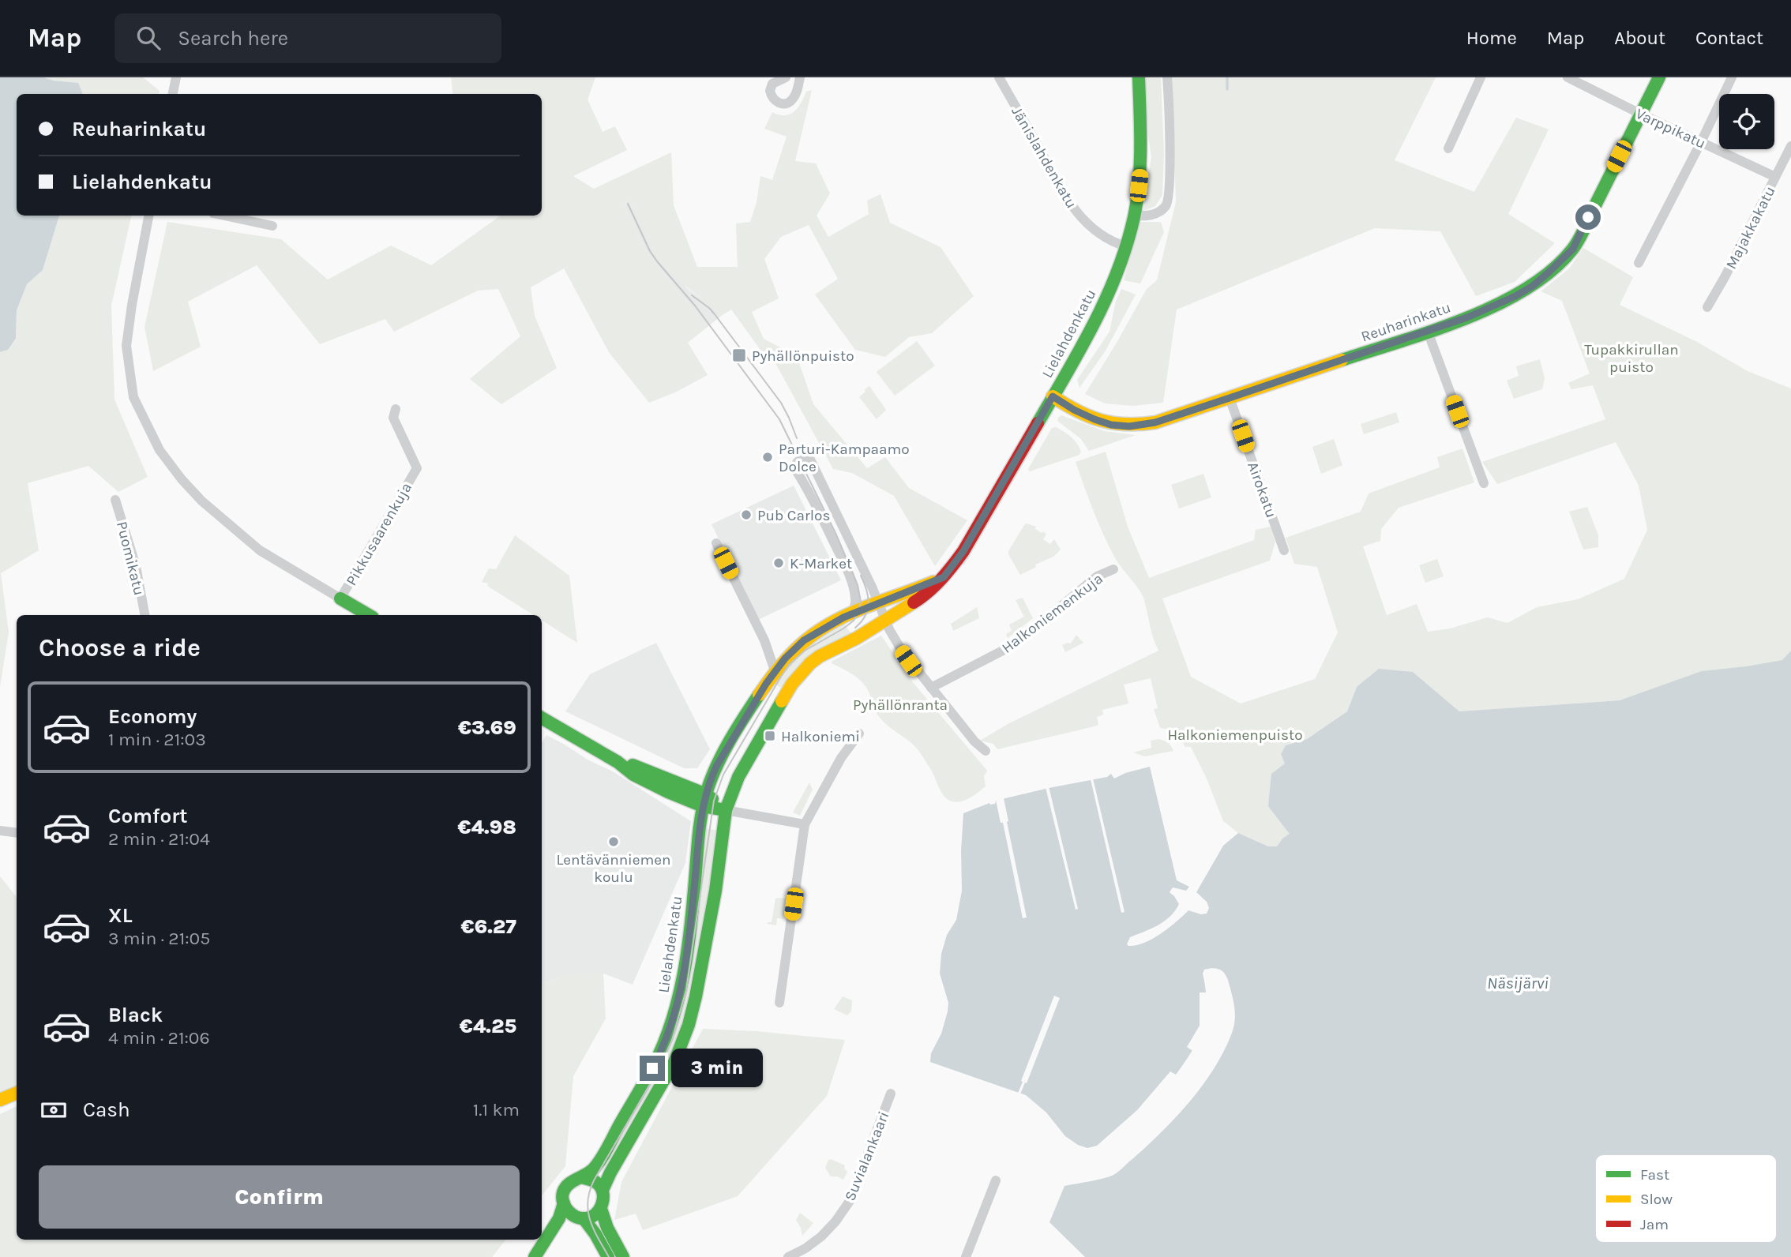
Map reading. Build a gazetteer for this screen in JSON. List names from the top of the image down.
{
  "streets": {
    "main road": ["Reuharinkatu", "Lielahdenkatu"],
    "street": [
      "Varppikatu",
      "Jänislahdenkatu",
      "Majakkakatu",
      "Airokatu",
      "Pikkusaarenkuja",
      "Puomikatu",
      "Halkoniemenkuja",
      "Suvialankaari"
    ]
  },
  "crossings": [
    ["Varppikatu", "Majakkakatu"],
    ["Varppikatu", "Reuharinkatu"],
    ["Jänislahdenkatu", "Lielahdenkatu"],
    ["Reuharinkatu", "Lielahdenkatu"],
    ["Reuharinkatu", "Airokatu"]
  ],
  "water": ["Näsijärvi"],
  "parks": ["Tupakkirullan puisto", "Pyhällönranta", "Halkoniemenpuisto"],
  "places": {
    "transit": ["Pyhällönpuisto", "Halkoniemi"],
    "other": [
      "Parturi-Kampaamo Dolce",
      "Pub Carlos",
      "K-Market",
      "Lentävänniemen koulu"
    ]
  },
  "legend": ["Fast", "Slow", "Jam"],
  "page": {
    "header": "Map",
    "search": "Search here",
    "nav": [
      "Home",
      "Map",
      "About",
      "Contact"
    ],
    "banner": ["Reuharinkatu", "Lielahdenkatu"],
    "heading": "Choose a ride",
    "list": [
      {
        "name": "Economy",
        "note": "1 min · 21:03",
        "value": "€3.69"
      },
      {
        "name": "Comfort",
        "note": "2 min · 21:04",
        "value": "€4.98"
      },
      {
        "name": "XL",
        "note": "3 min · 21:05",
        "value": "€6.27"
      },
      {
        "name": "Black",
        "note": "4 min · 21:06",
        "value": "€4.25"
      }
    ],
    "bubble": "3 min",
    "pay": ["Cash", "1.1 km"],
    "buttons": "Confirm"
  }
}
